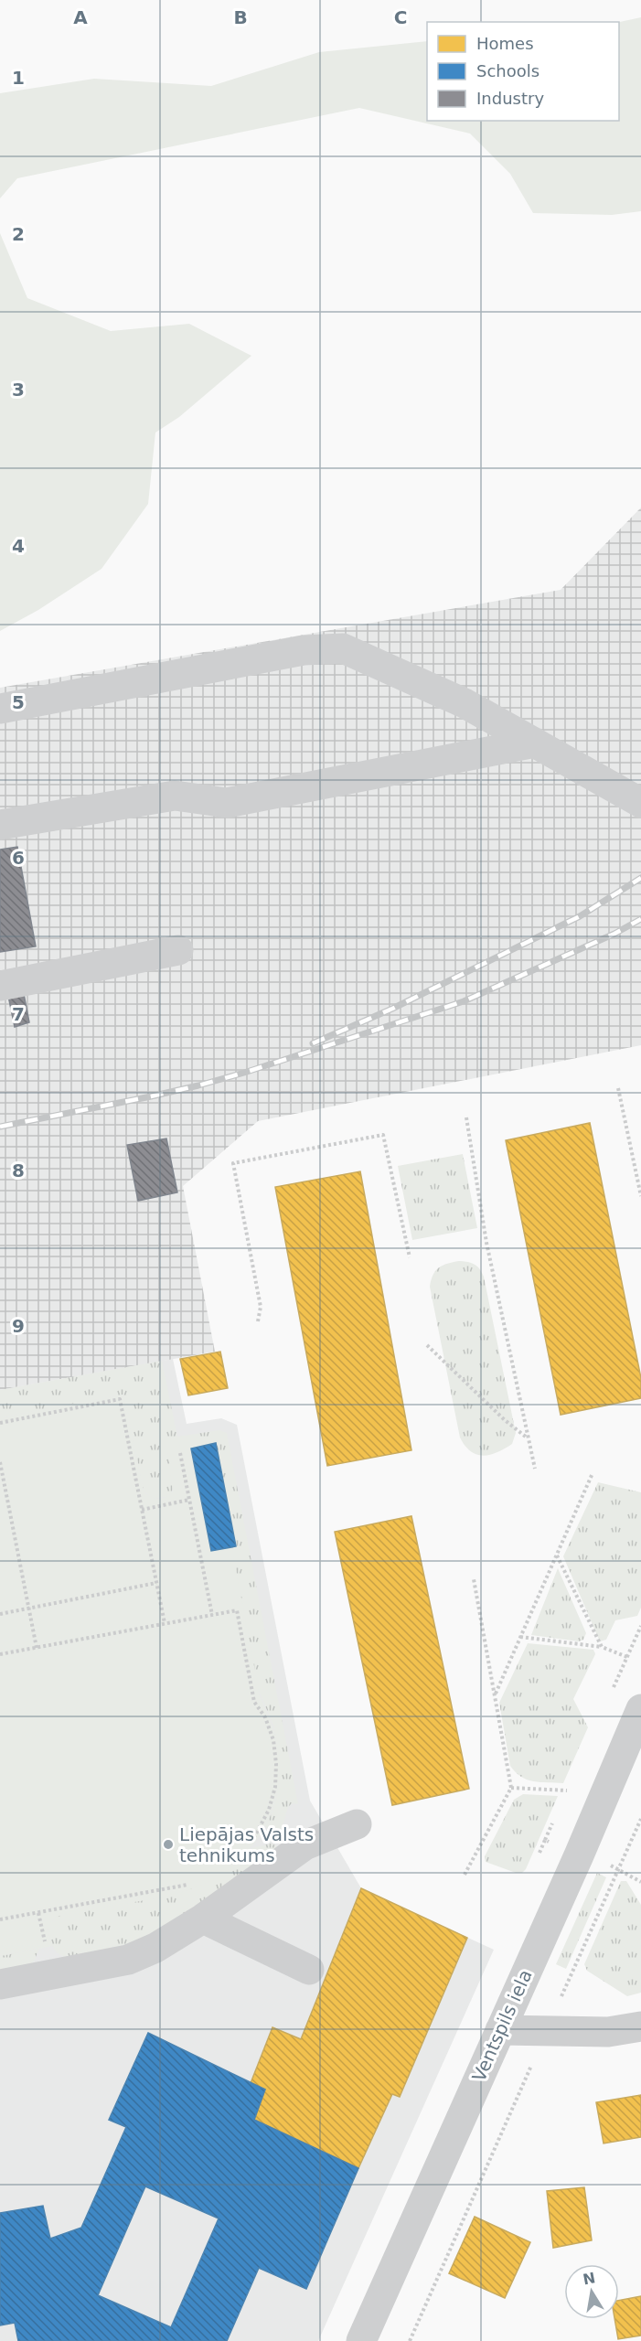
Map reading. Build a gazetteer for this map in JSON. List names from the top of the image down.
{
  "streets": {
    "street": ["Ventspils iela"]
  },
  "places": ["Liepājas Valsts tehnikums"],
  "legend": ["Homes", "Schools", "Industry"],
  "north": "top",
  "grid": {
    "columns": ["A", "B", "C"],
    "rows": [
      "1",
      "2",
      "3",
      "4",
      "5",
      "6",
      "7",
      "8",
      "9"
    ]
  }
}
